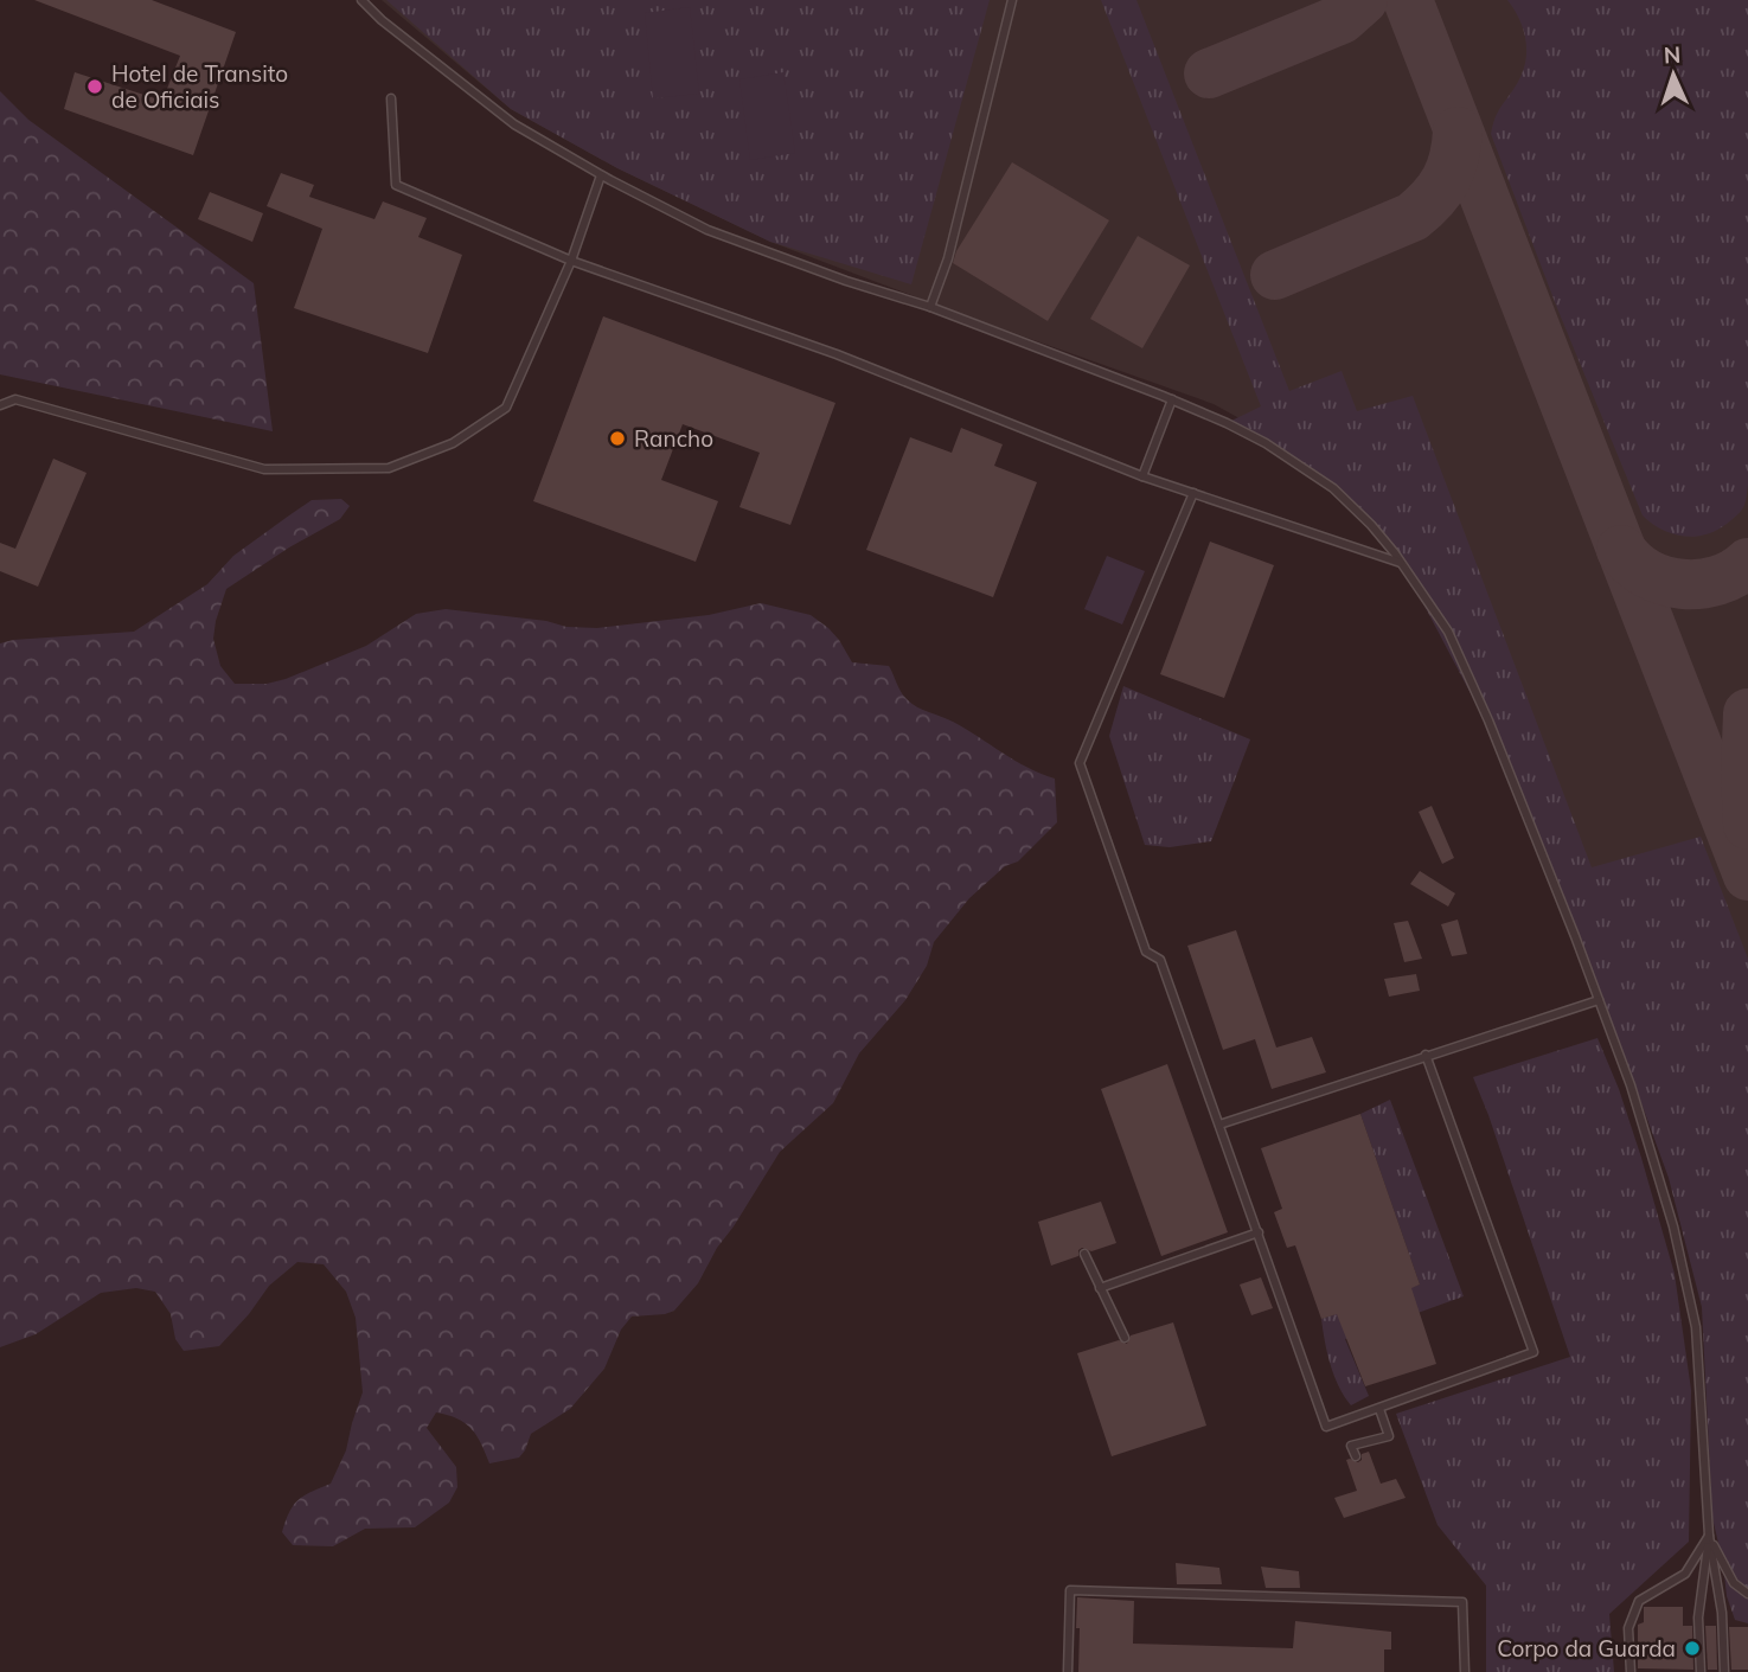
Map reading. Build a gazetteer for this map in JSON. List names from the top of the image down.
{
  "places": ["Hotel de Transito de Oficiais", "Rancho", "Corpo da Guarda"],
  "north": "top"
}
